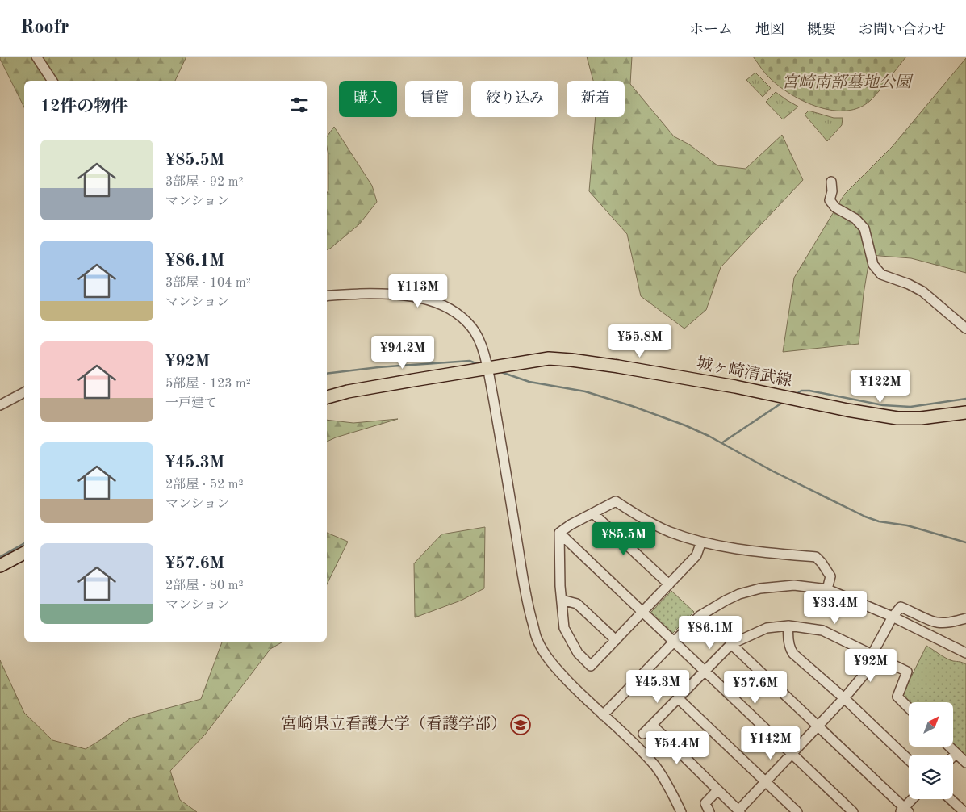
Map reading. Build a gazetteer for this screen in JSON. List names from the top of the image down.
{
  "streets": {
    "main road": ["城ヶ崎清武線"]
  },
  "parks": ["宮崎南部墓地公園"],
  "places": {
    "school or university": ["宮崎県立看護大学（看護学部）"]
  },
  "north": "top right",
  "page": {
    "header": "Roofr",
    "nav": [
      "ホーム",
      "地図",
      "概要",
      "お問い合わせ"
    ],
    "chip": [
      "購入",
      "賃貸",
      "絞り込み",
      "新着"
    ],
    "heading": "12件の物件",
    "list": [
      {
        "name": "¥85.5M",
        "note": "3部屋 · 92 m² · マンション"
      },
      {
        "name": "¥86.1M",
        "note": "3部屋 · 104 m² · マンション"
      },
      {
        "name": "¥92M",
        "note": "5部屋 · 123 m² · 一戸建て"
      },
      {
        "name": "¥45.3M",
        "note": "2部屋 · 52 m² · マンション"
      },
      {
        "name": "¥57.6M",
        "note": "2部屋 · 80 m² · マンション"
      }
    ],
    "price": [
      "¥113M",
      "¥55.8M",
      "¥94.2M",
      "¥122M",
      "¥85.5M",
      "¥33.4M",
      "¥86.1M",
      "¥92M",
      "¥45.3M",
      "¥57.6M",
      "¥142M",
      "¥54.4M"
    ]
  }
}
